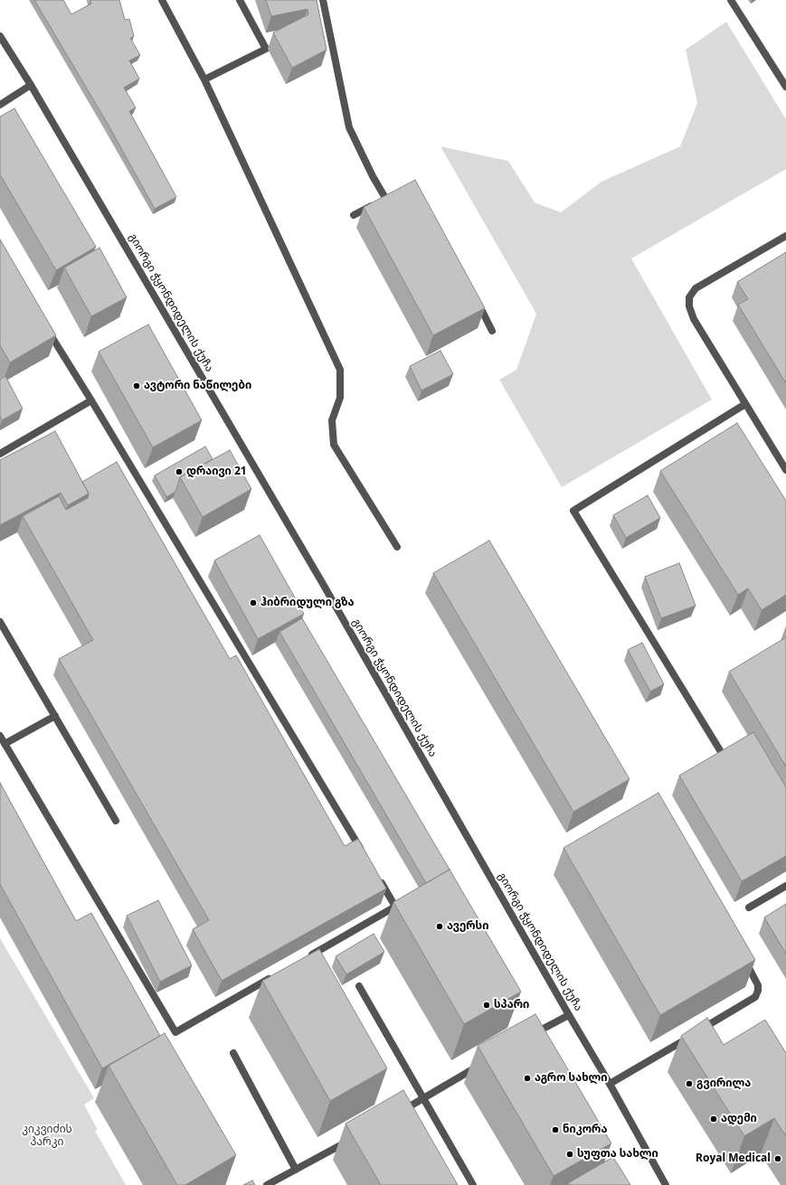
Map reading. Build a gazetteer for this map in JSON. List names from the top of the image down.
{
  "streets": {
    "street": ["გიორგი ჭყონდიდელის ქუჩა"]
  },
  "parks": ["კიკვიძის პარკი"],
  "places": [
    "ავტორი ნაწილები",
    "დრაივი 21",
    "ჰიბრიდული გზა",
    "ავერსი",
    "სპარი",
    "აგრო სახლი",
    "გვირილა",
    "ადემი",
    "ნიკორა",
    "სუფთა სახლი",
    "Royal Medical"
  ]
}
